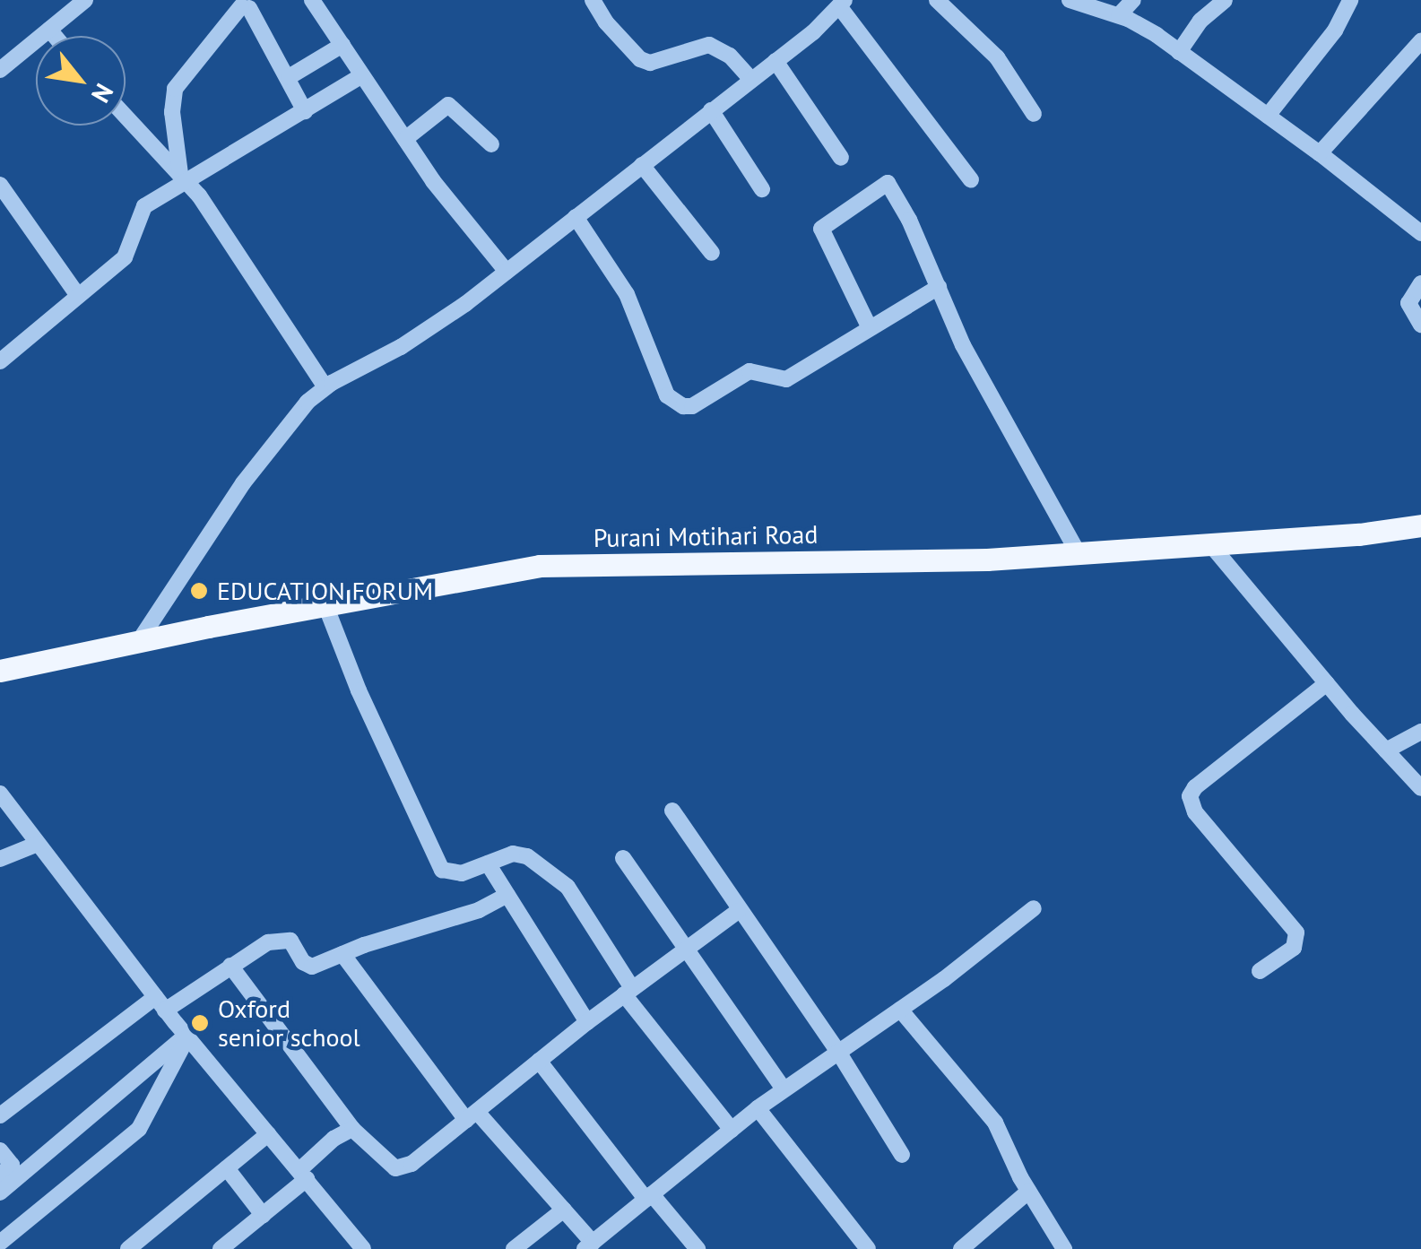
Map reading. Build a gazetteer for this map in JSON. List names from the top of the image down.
{
  "streets": {
    "main road": ["Purani Motihari Road"]
  },
  "places": ["EDUCATION FORUM", "Oxford senior school"],
  "north": "bottom right"
}
